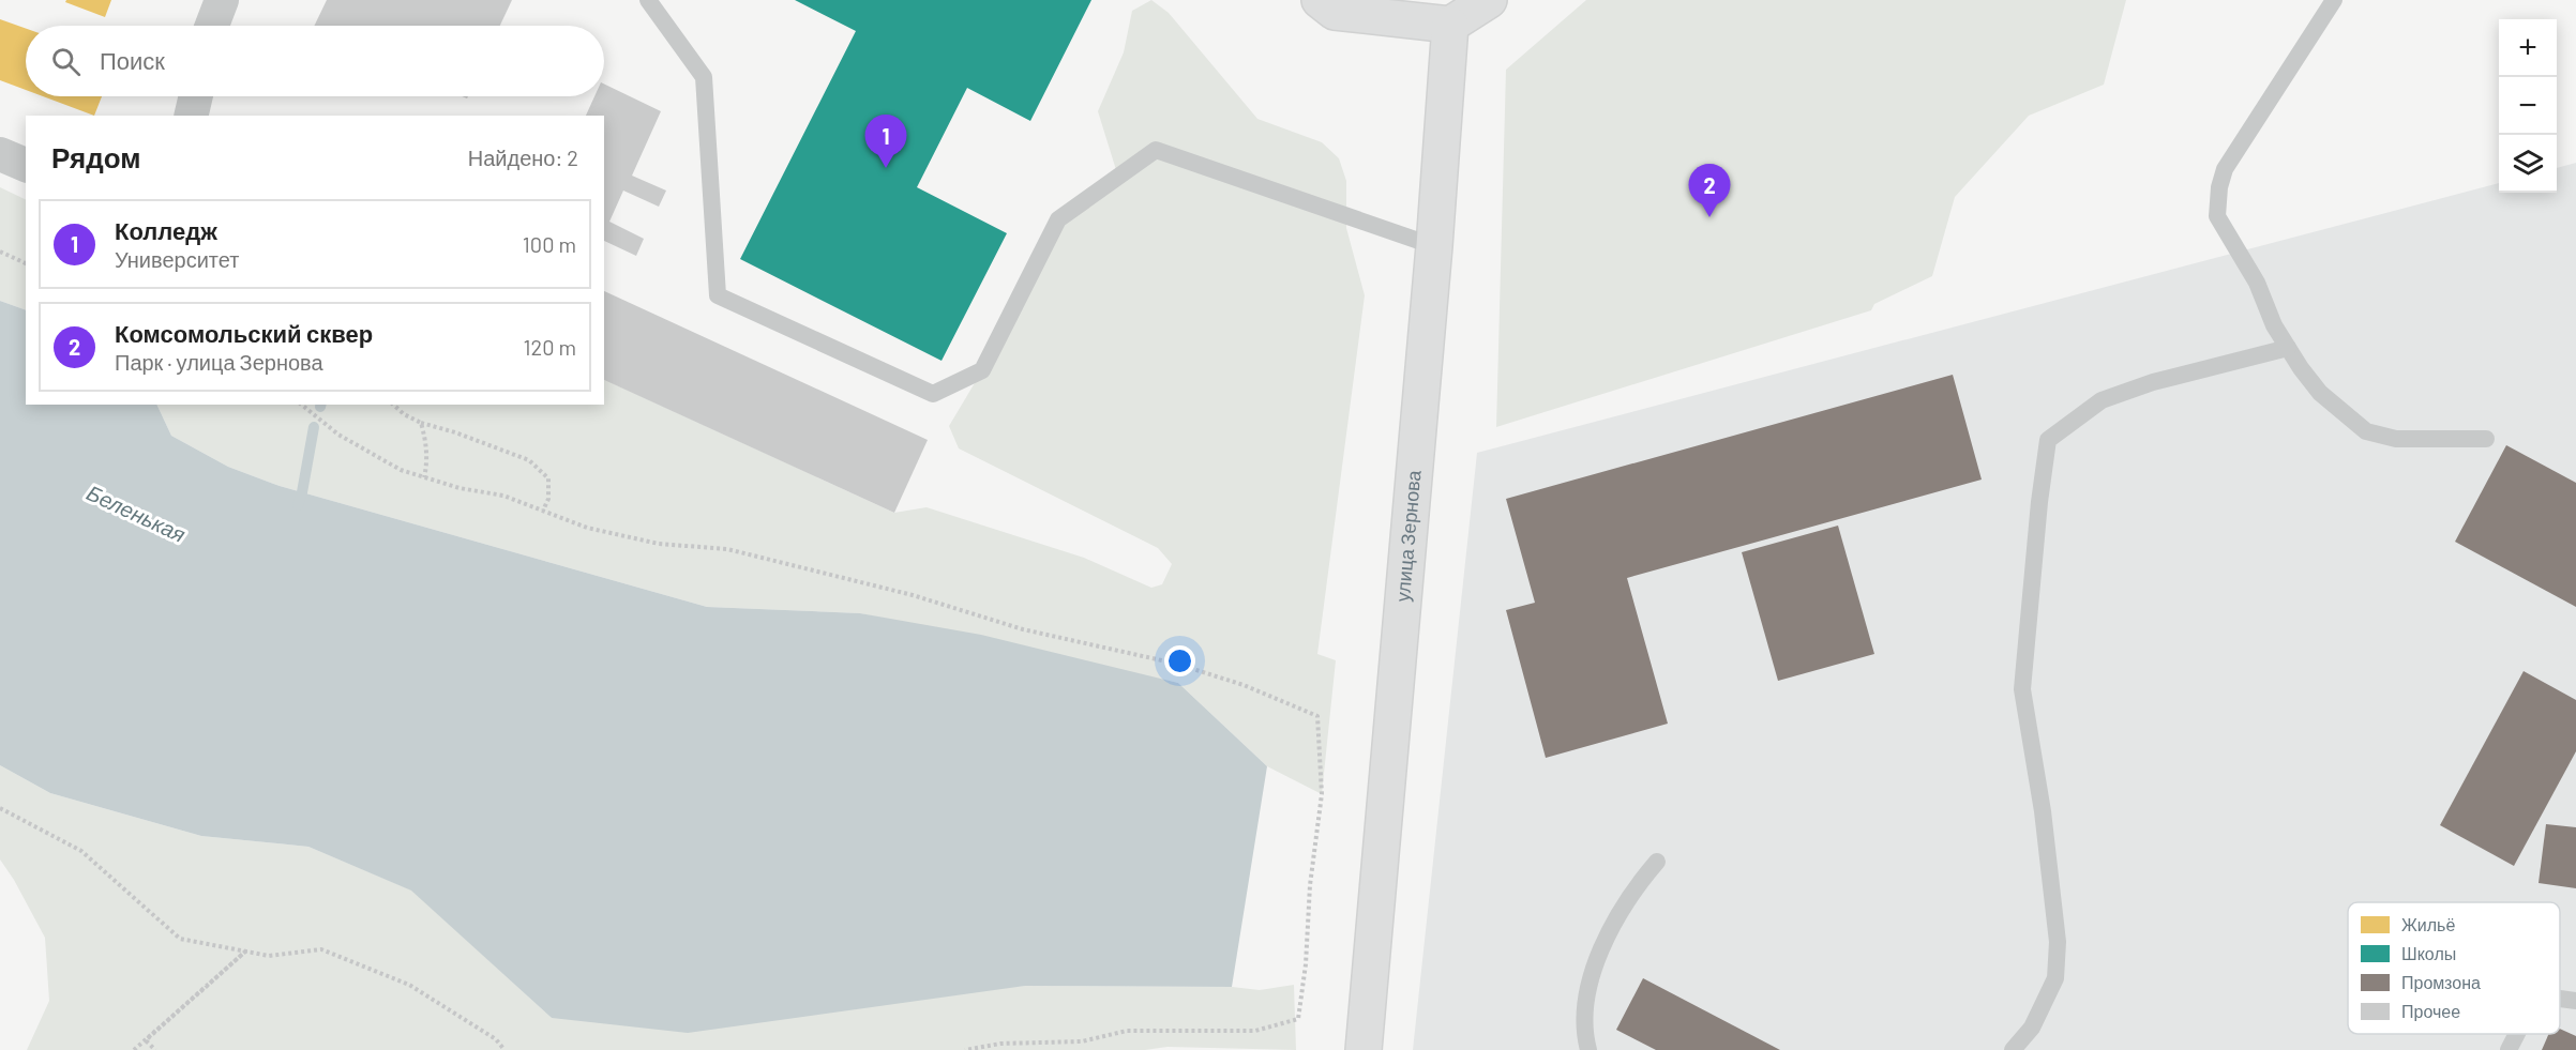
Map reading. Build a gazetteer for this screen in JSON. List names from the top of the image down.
{
  "streets": {
    "main road": ["улица Зернова"]
  },
  "water": ["Беленькая"],
  "legend": [
    "Жильё",
    "Школы",
    "Промзона",
    "Прочее"
  ],
  "page": {
    "map_buttons": ["+", "−"],
    "search": "Поиск",
    "pins": ["1", "2"],
    "heading": ["Рядом", "Найдено: 2"],
    "list": [
      {
        "mark": "1",
        "name": "Колледж",
        "note": "Университет",
        "value": "100 m"
      },
      {
        "mark": "2",
        "name": "Комсомольский сквер",
        "note": "Парк · улица Зернова",
        "value": "120 m"
      }
    ]
  }
}
